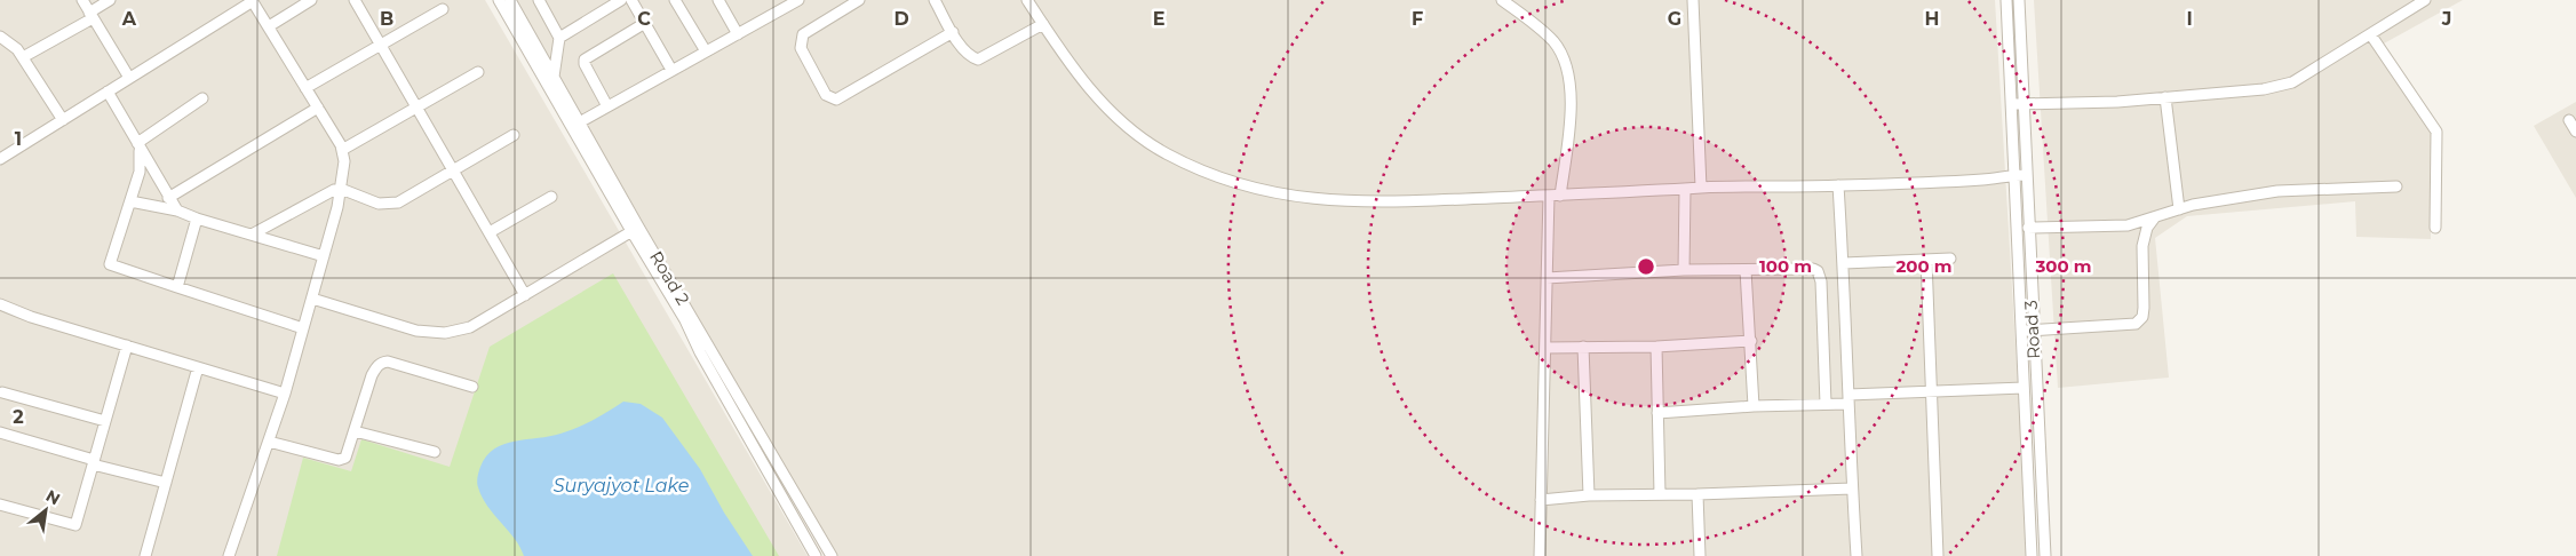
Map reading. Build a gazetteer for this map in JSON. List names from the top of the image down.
{
  "streets": {
    "street": ["Road 2", "Road 3"]
  },
  "water": ["Suryajyot Lake"],
  "north": "top right",
  "grid": {
    "columns": [
      "A",
      "B",
      "C",
      "D",
      "E",
      "F",
      "G",
      "H",
      "I",
      "J"
    ],
    "rows": ["1", "2"]
  },
  "rings": ["100 m", "200 m", "300 m"]
}
